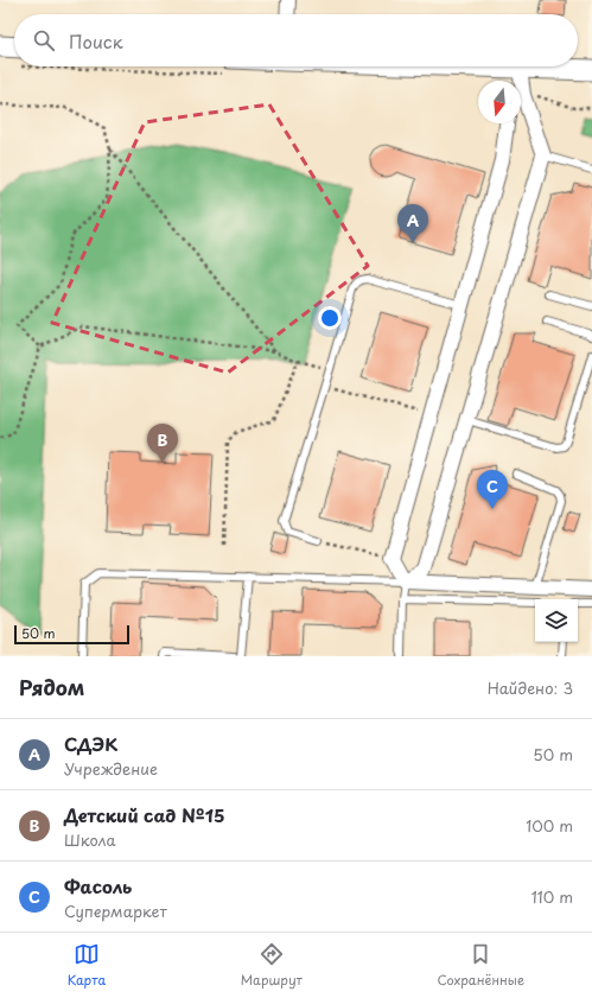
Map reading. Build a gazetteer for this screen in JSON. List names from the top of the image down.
{
  "scale_bar": "50 m",
  "north": "bottom",
  "page": {
    "search": "Поиск",
    "pins": ["A", "B", "C"],
    "scale": "50 m",
    "heading": ["Рядом", "Найдено: 3"],
    "list": [
      {
        "mark": "A",
        "name": "СДЭК",
        "note": "Учреждение",
        "value": "50 m"
      },
      {
        "mark": "B",
        "name": "Детский сад №15",
        "note": "Школа",
        "value": "100 m"
      },
      {
        "mark": "C",
        "name": "Фасоль",
        "note": "Супермаркет",
        "value": "110 m"
      }
    ],
    "nav": ["Карта", "Маршрут", "Сохранённые"]
  }
}
